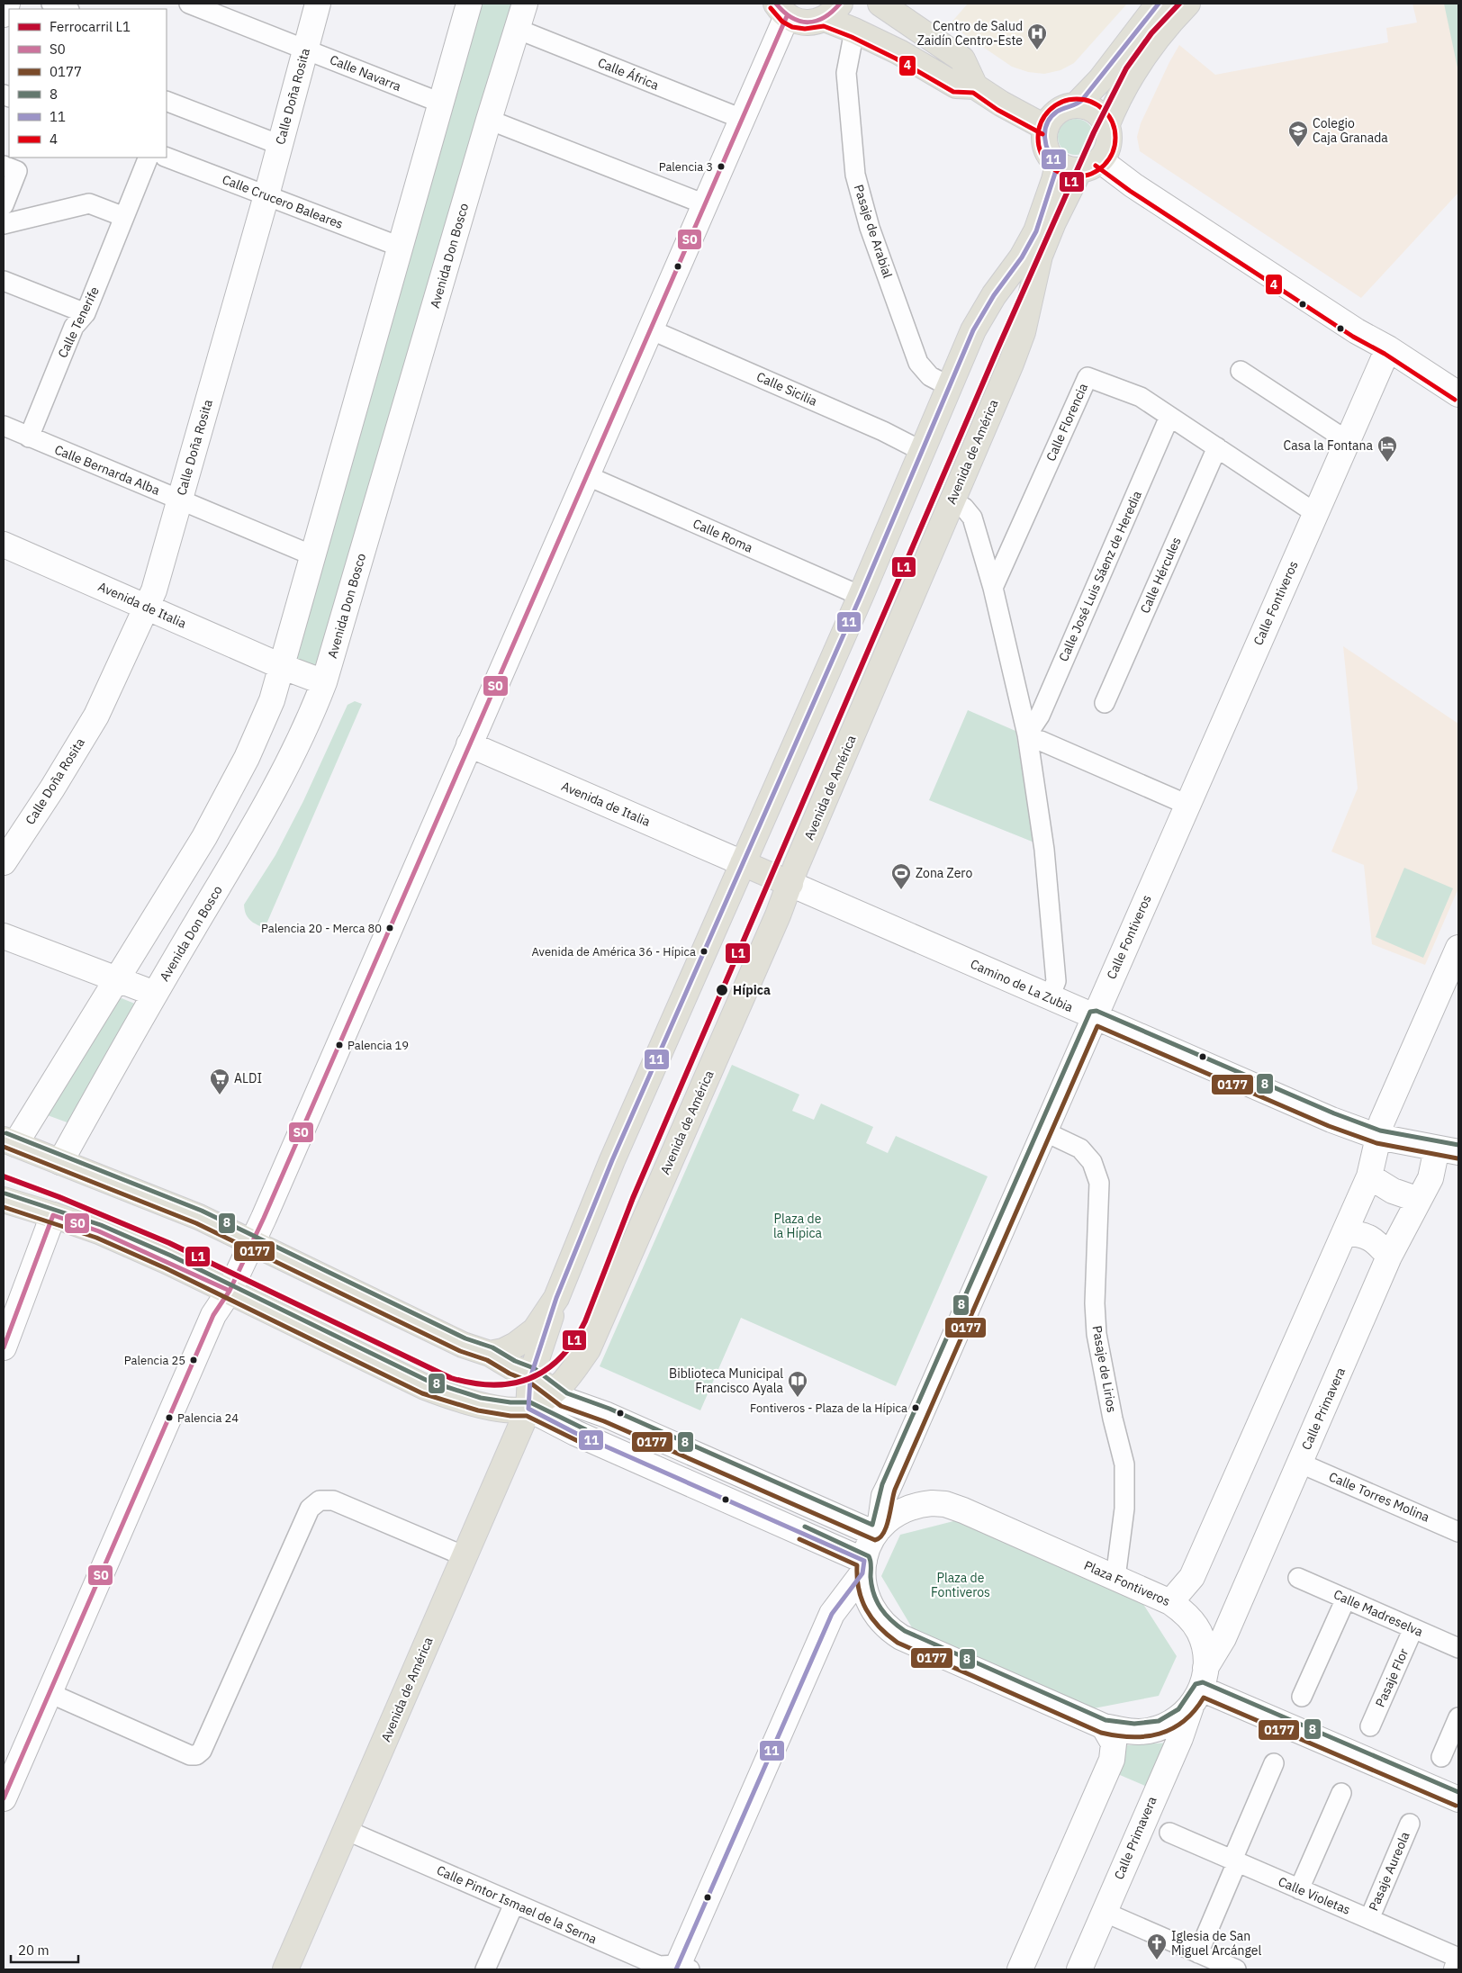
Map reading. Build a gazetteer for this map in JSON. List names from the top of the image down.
{
  "streets": {
    "main road": [
      "Calle Doña Rosita",
      "Avenida Don Bosco",
      "Avenida de América",
      "Calle Fontiveros",
      "Avenida de Italia",
      "Camino de La Zubia",
      "Calle Primavera",
      "Plaza Fontiveros"
    ],
    "street": [
      "Calle Navarra",
      "Calle África",
      "Calle Crucero Baleares",
      "Pasaje de Arabial",
      "Calle Tenerife",
      "Calle Sicilia",
      "Calle Florencia",
      "Calle Bernarda Alba",
      "Calle Roma",
      "Calle Hércules",
      "Calle José Luis Sáenz de Heredia",
      "Pasaje de Lirios",
      "Calle Torres Molina",
      "Calle Madreselva",
      "Pasaje Flor",
      "Pasaje Aureola",
      "Calle Violetas",
      "Calle Pintor Ismael de la Serna"
    ]
  },
  "crossings": [
    ["Calle Navarra", "Calle Doña Rosita"],
    ["Calle África", "Avenida Don Bosco"],
    ["Calle Doña Rosita", "Calle Crucero Baleares"],
    ["Calle Doña Rosita", "Calle Bernarda Alba"],
    ["Calle Doña Rosita", "Avenida de Italia"],
    ["Avenida Don Bosco", "Avenida de Italia"],
    ["Calle Tenerife", "Calle Bernarda Alba"],
    ["Calle Florencia", "Calle Hércules"],
    ["Calle Florencia", "Calle José Luis Sáenz de Heredia"],
    ["Calle Florencia", "Calle Fontiveros"],
    ["Avenida de América", "Camino de La Zubia"],
    ["Avenida de América", "Calle Pintor Ismael de la Serna"],
    ["Calle Fontiveros", "Camino de La Zubia"],
    ["Calle Fontiveros", "Pasaje de Lirios"],
    ["Calle Fontiveros", "Plaza Fontiveros"],
    ["Camino de La Zubia", "Calle Primavera"],
    ["Pasaje de Lirios", "Plaza Fontiveros"],
    ["Calle Primavera", "Calle Torres Molina"],
    ["Calle Primavera", "Plaza Fontiveros"],
    ["Calle Madreselva", "Pasaje Flor"],
    ["Pasaje Aureola", "Calle Violetas"]
  ],
  "parks": ["Plaza de la Hípica", "Plaza de Fontiveros"],
  "places": {
    "hospital": ["Centro de Salud Zaidín Centro-Este"],
    "school or university": ["Colegio Caja Granada"],
    "other": [
      "Palencia 3",
      "Palencia 20 - Merca 80",
      "Avenida de América 36 - Hípica",
      "Hípica",
      "Palencia 19",
      "Palencia 25",
      "Fontiveros - Plaza de la Hípica",
      "Palencia 24"
    ],
    "hotel": ["Casa la Fontana"],
    "sports": ["Zona Zero"],
    "supermarket": ["ALDI"],
    "library": ["Biblioteca Municipal Francisco Ayala"],
    "church": ["Iglesia de San Miguel Arcángel"]
  },
  "lines": [
    "rail line L1",
    "transit line S0",
    "transit line 11",
    "transit line 4",
    "transit line 8",
    "transit line 0177"
  ],
  "legend": [
    "Ferrocarril L1",
    "S0",
    "0177",
    "8",
    "11",
    "4"
  ],
  "scale_bar": "20 m"
}
